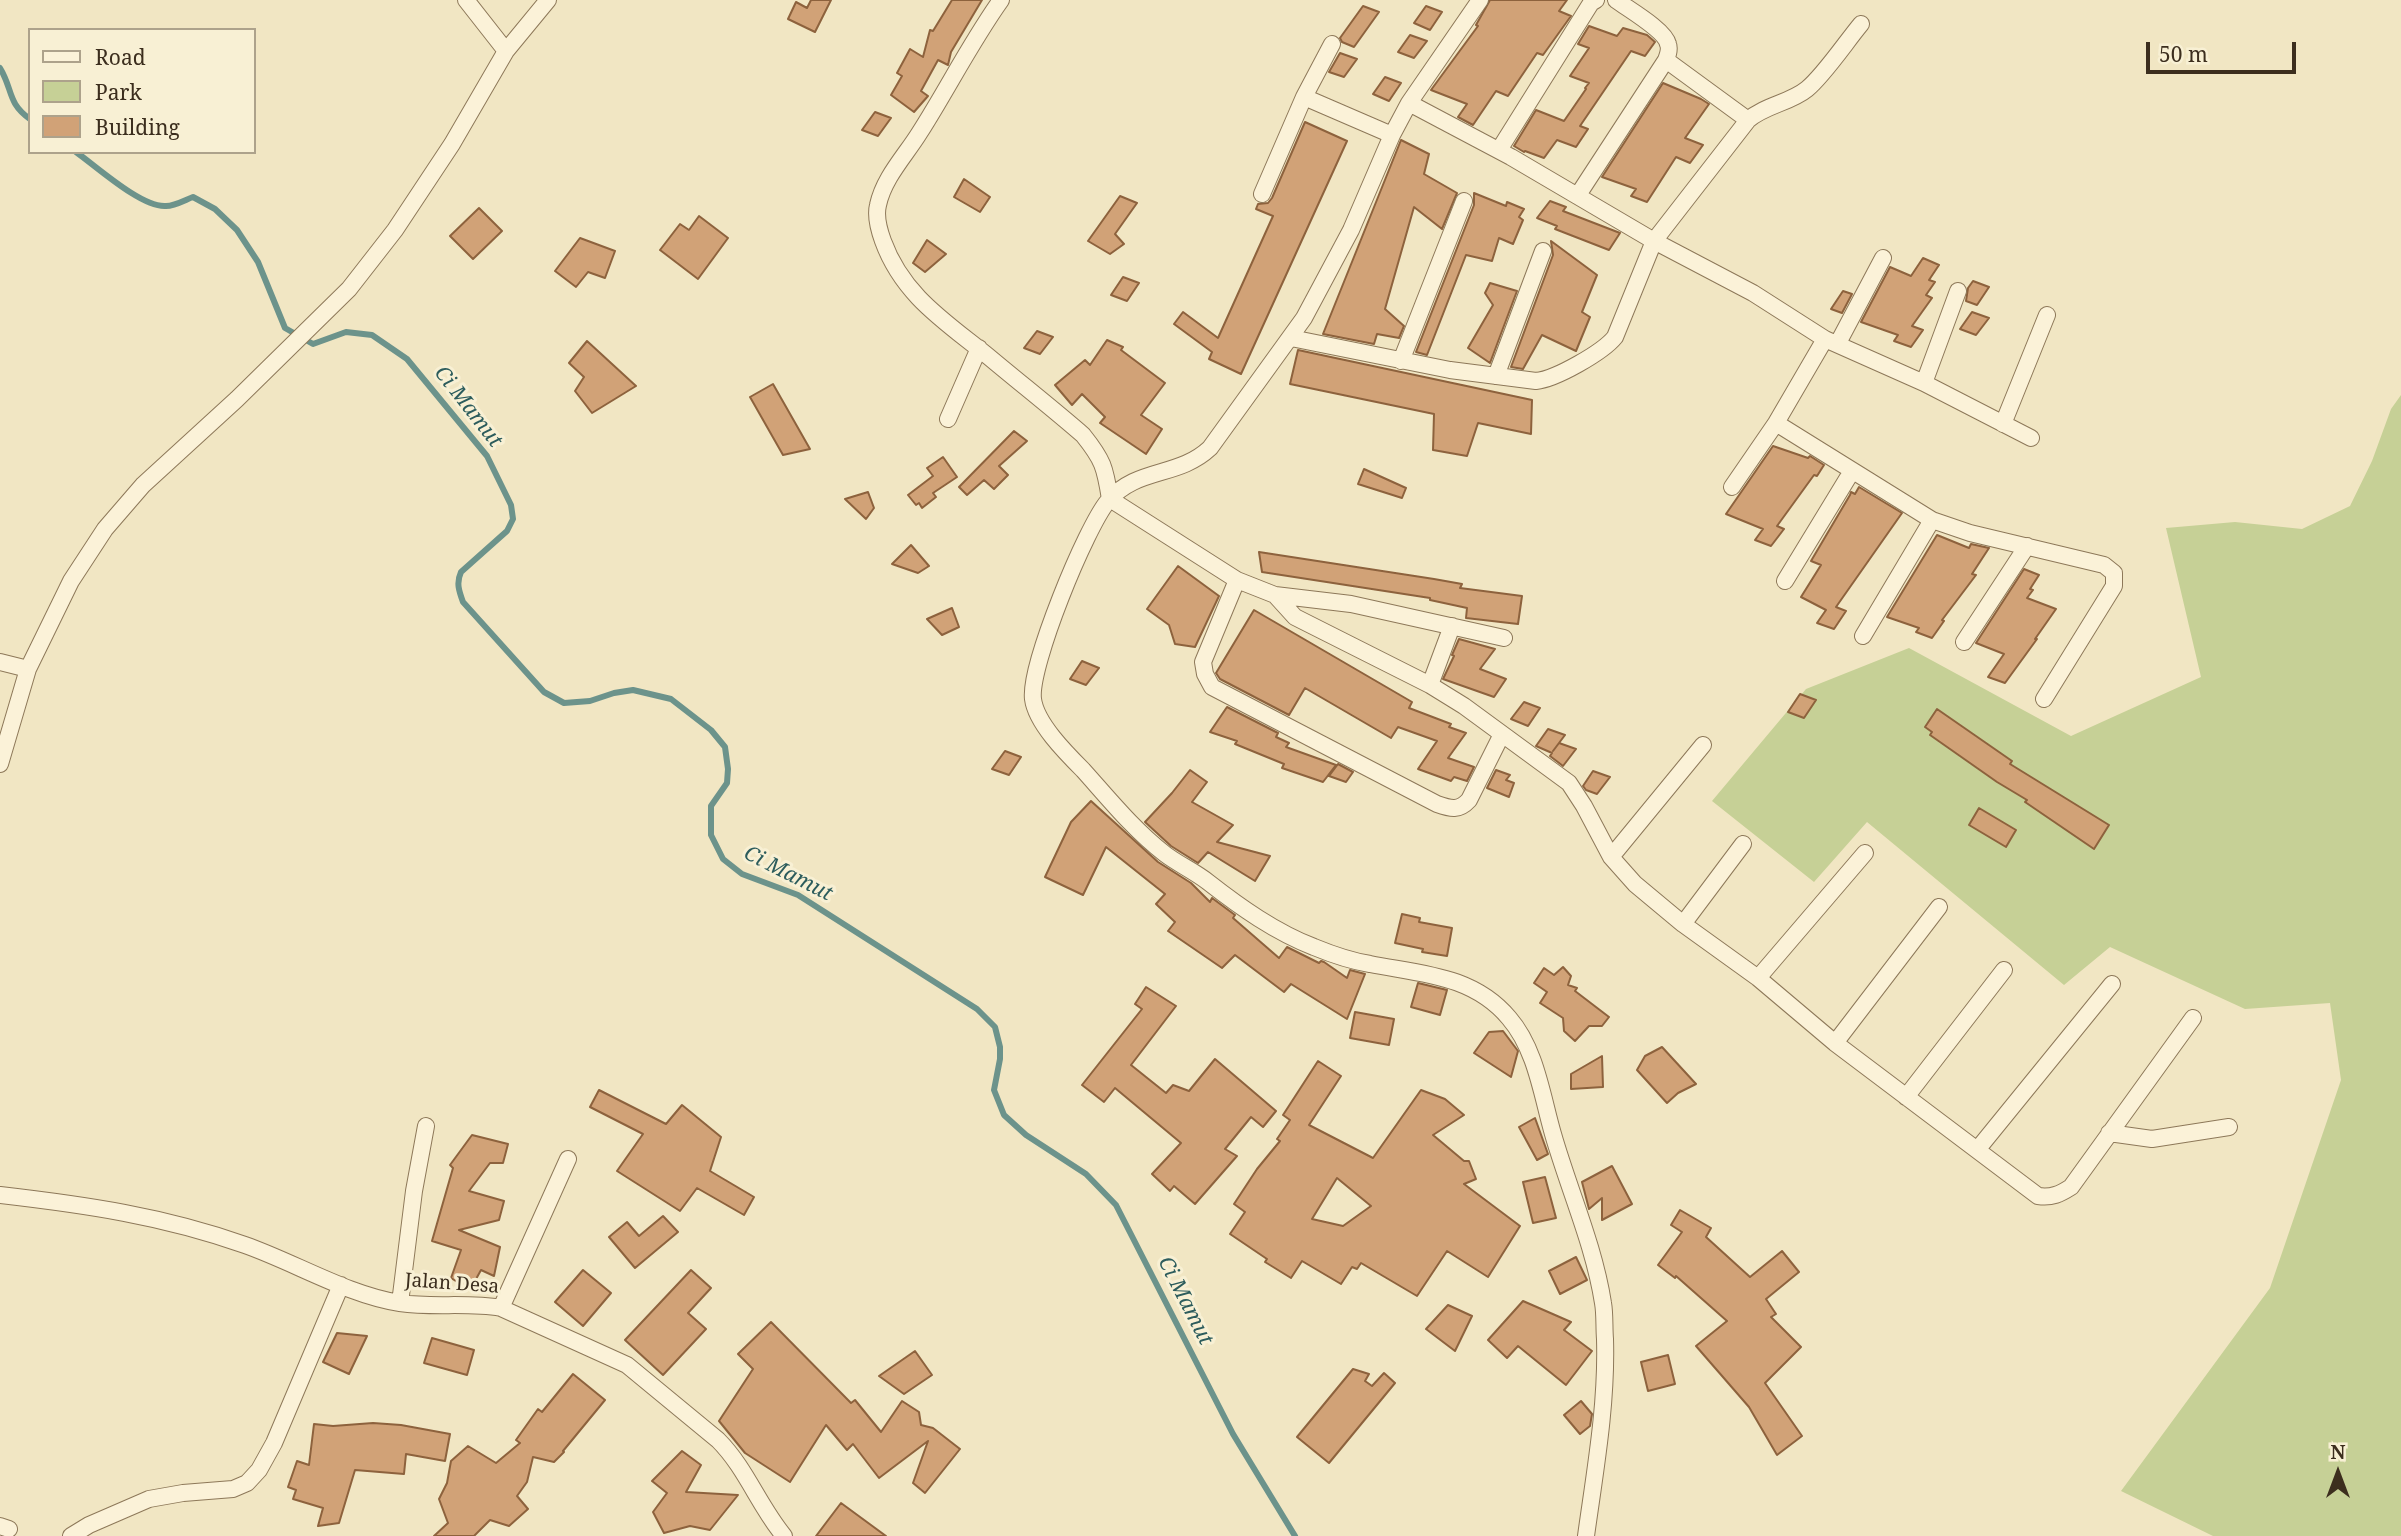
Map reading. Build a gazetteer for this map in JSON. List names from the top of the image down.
{
  "streets": {
    "street": ["Jalan Desa"]
  },
  "water": ["Ci Mamut"],
  "legend": ["Road", "Park", "Building"],
  "scale_bar": "50 m",
  "north": "top"
}
